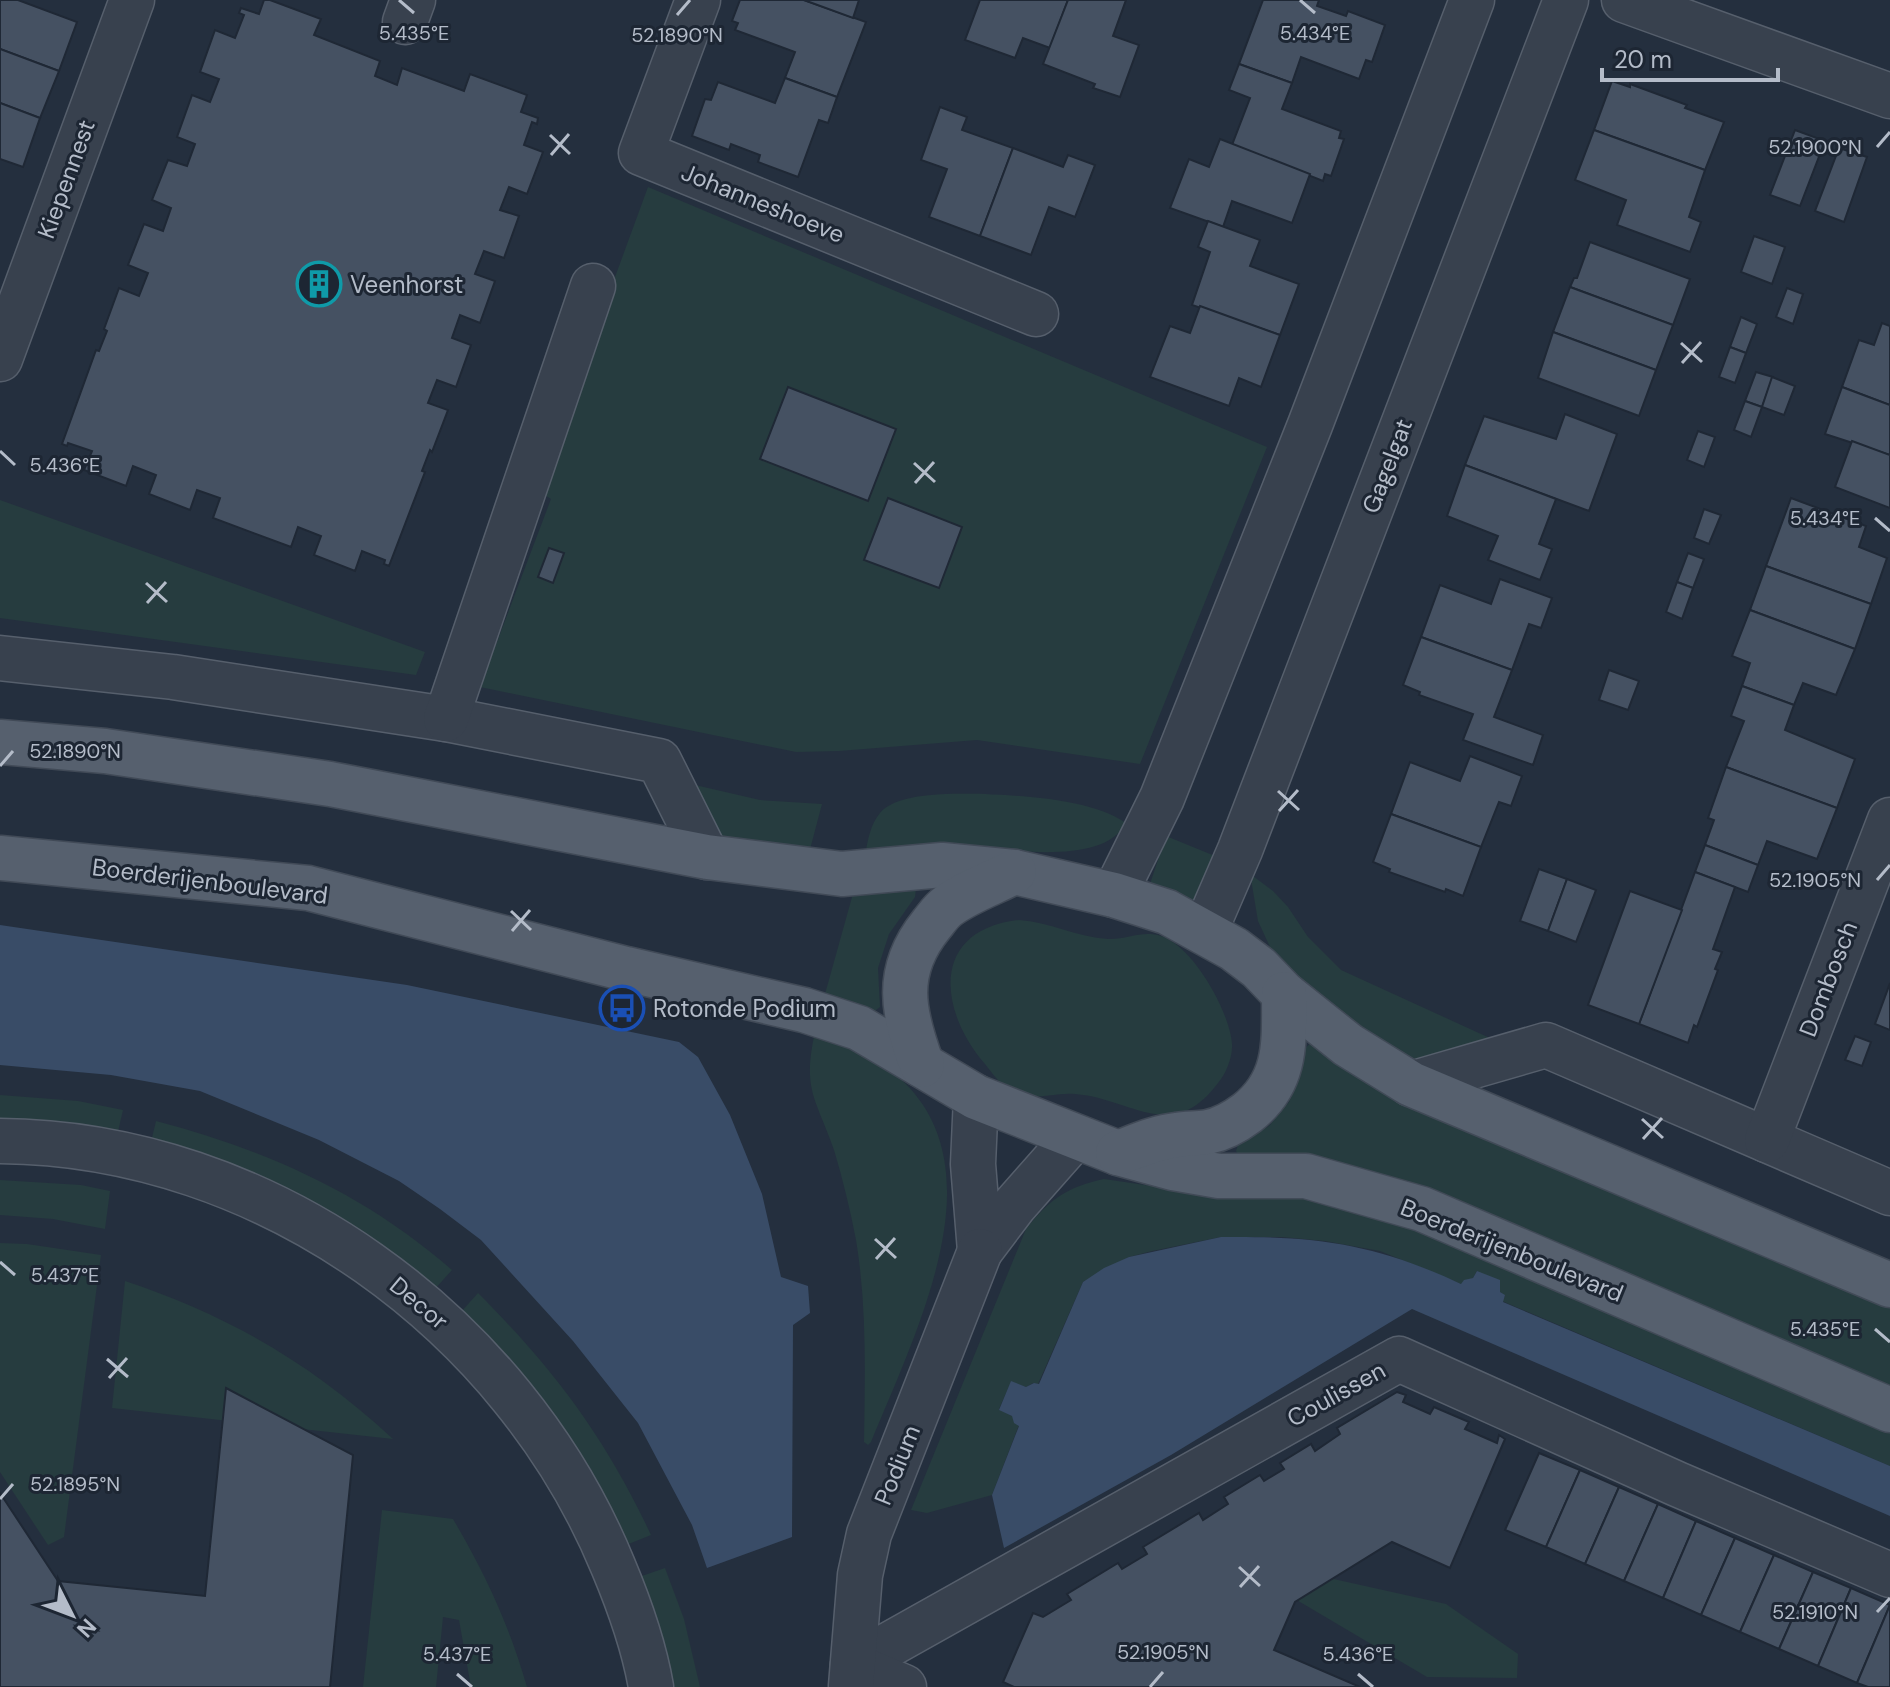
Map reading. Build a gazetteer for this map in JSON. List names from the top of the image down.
{
  "streets": {
    "main road": ["Boerderijenboulevard"],
    "street": [
      "Kiepennest",
      "Johanneshoeve",
      "Gagelgat",
      "Dombosch",
      "Decor",
      "Coulissen",
      "Podium"
    ]
  },
  "crossings": [
    ["Boerderijenboulevard", "Podium"],
    ["Coulissen", "Podium"]
  ],
  "places": {
    "building": ["Veenhorst"],
    "bus stop": ["Rotonde Podium"]
  },
  "scale_bar": "20 m",
  "north": "bottom right",
  "coordinates": [
    "5.435°E",
    "5.434°E",
    "52.1890°N",
    "52.1900°N",
    "5.436°E",
    "52.1905°N",
    "5.437°E",
    "52.1895°N",
    "52.1910°N"
  ]
}
